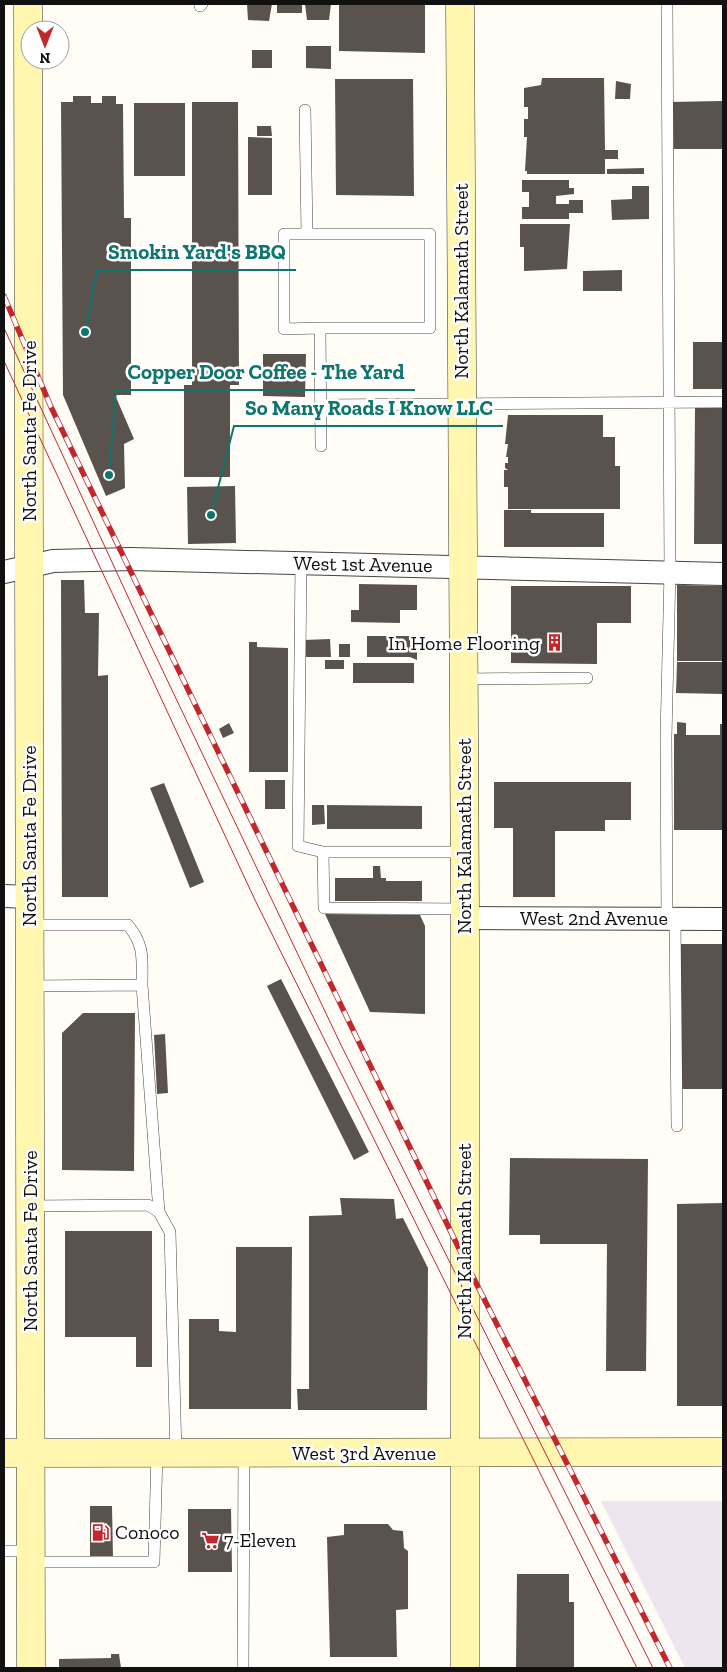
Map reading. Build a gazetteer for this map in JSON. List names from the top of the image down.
{
  "streets": {
    "main road": ["North Kalamath Street", "North Santa Fe Drive", "West 3rd Avenue"],
    "street": ["West 1st Avenue", "West 2nd Avenue"]
  },
  "crossings": [
    ["North Kalamath Street", "West 1st Avenue"],
    ["North Kalamath Street", "West 2nd Avenue"],
    ["North Kalamath Street", "West 3rd Avenue"],
    ["North Santa Fe Drive", "West 1st Avenue"],
    ["North Santa Fe Drive", "West 3rd Avenue"]
  ],
  "places": {
    "other": ["Smokin Yard's BBQ", "Copper Door Coffee - The Yard", "So Many Roads I Know LLC"],
    "building": ["In Home Flooring"],
    "fuel station": ["Conoco"],
    "supermarket": ["7-Eleven"]
  },
  "north": "bottom"
}
